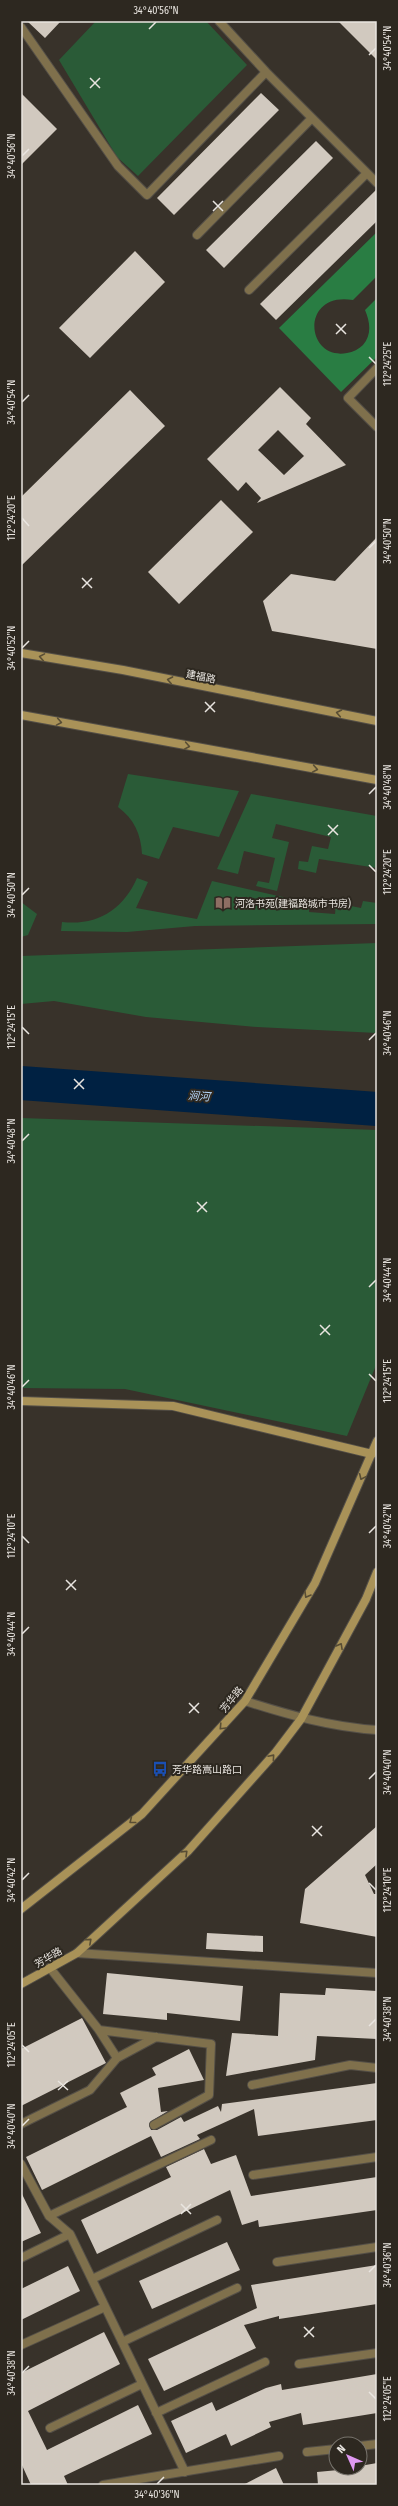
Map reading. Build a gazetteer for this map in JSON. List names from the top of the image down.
{
  "streets": {
    "main road": ["建福路", "芳华路"]
  },
  "water": ["涧河"],
  "places": {
    "library": ["河洛书苑(建福路城市书房)"],
    "bus stop": ["芳华路嵩山路口"]
  },
  "north": "top left",
  "coordinates": [
    "34°40'56\"N",
    "34°40'54\"N",
    "112°24'25\"E",
    "112°24'20\"E",
    "34°40'50\"N",
    "34°40'52\"N",
    "34°40'48\"N",
    "112°24'15\"E",
    "34°40'46\"N",
    "34°40'44\"N",
    "34°40'42\"N",
    "112°24'10\"E",
    "34°40'40\"N",
    "34°40'38\"N",
    "112°24'05\"E",
    "34°40'36\"N"
  ]
}
